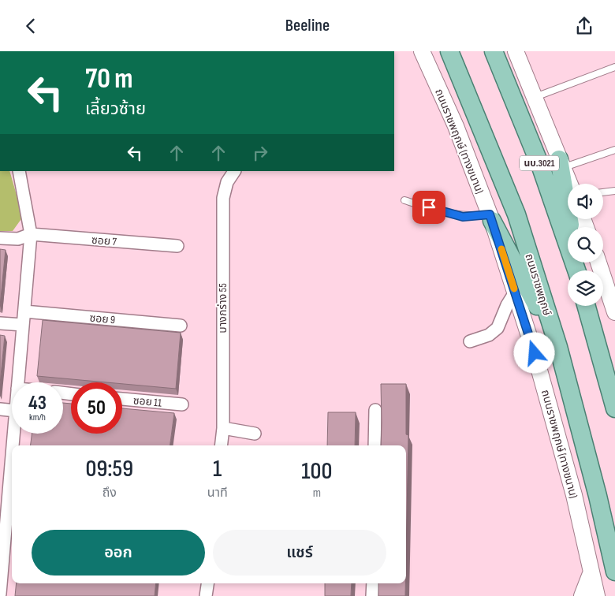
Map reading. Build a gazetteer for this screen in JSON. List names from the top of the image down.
{
  "streets": {
    "main road": ["ถนนราชพฤกษ์ (ทางขนาน)", "นบ.3021", "ถนนราชพฤกษ์"],
    "street": [
      "ซอย 7",
      "บางกร่าง 55",
      "ซอย 9",
      "ซอย 11"
    ]
  },
  "page": {
    "header": "Beeline",
    "turn": ["70 m", "เลี้ยวซ้าย"],
    "speed": "43 km/h",
    "limit": "50",
    "eta": [
      "09:59",
      "ถึง",
      "1",
      "นาที",
      "100",
      "m"
    ],
    "buttons": ["ออก", "แชร์"]
  }
}
